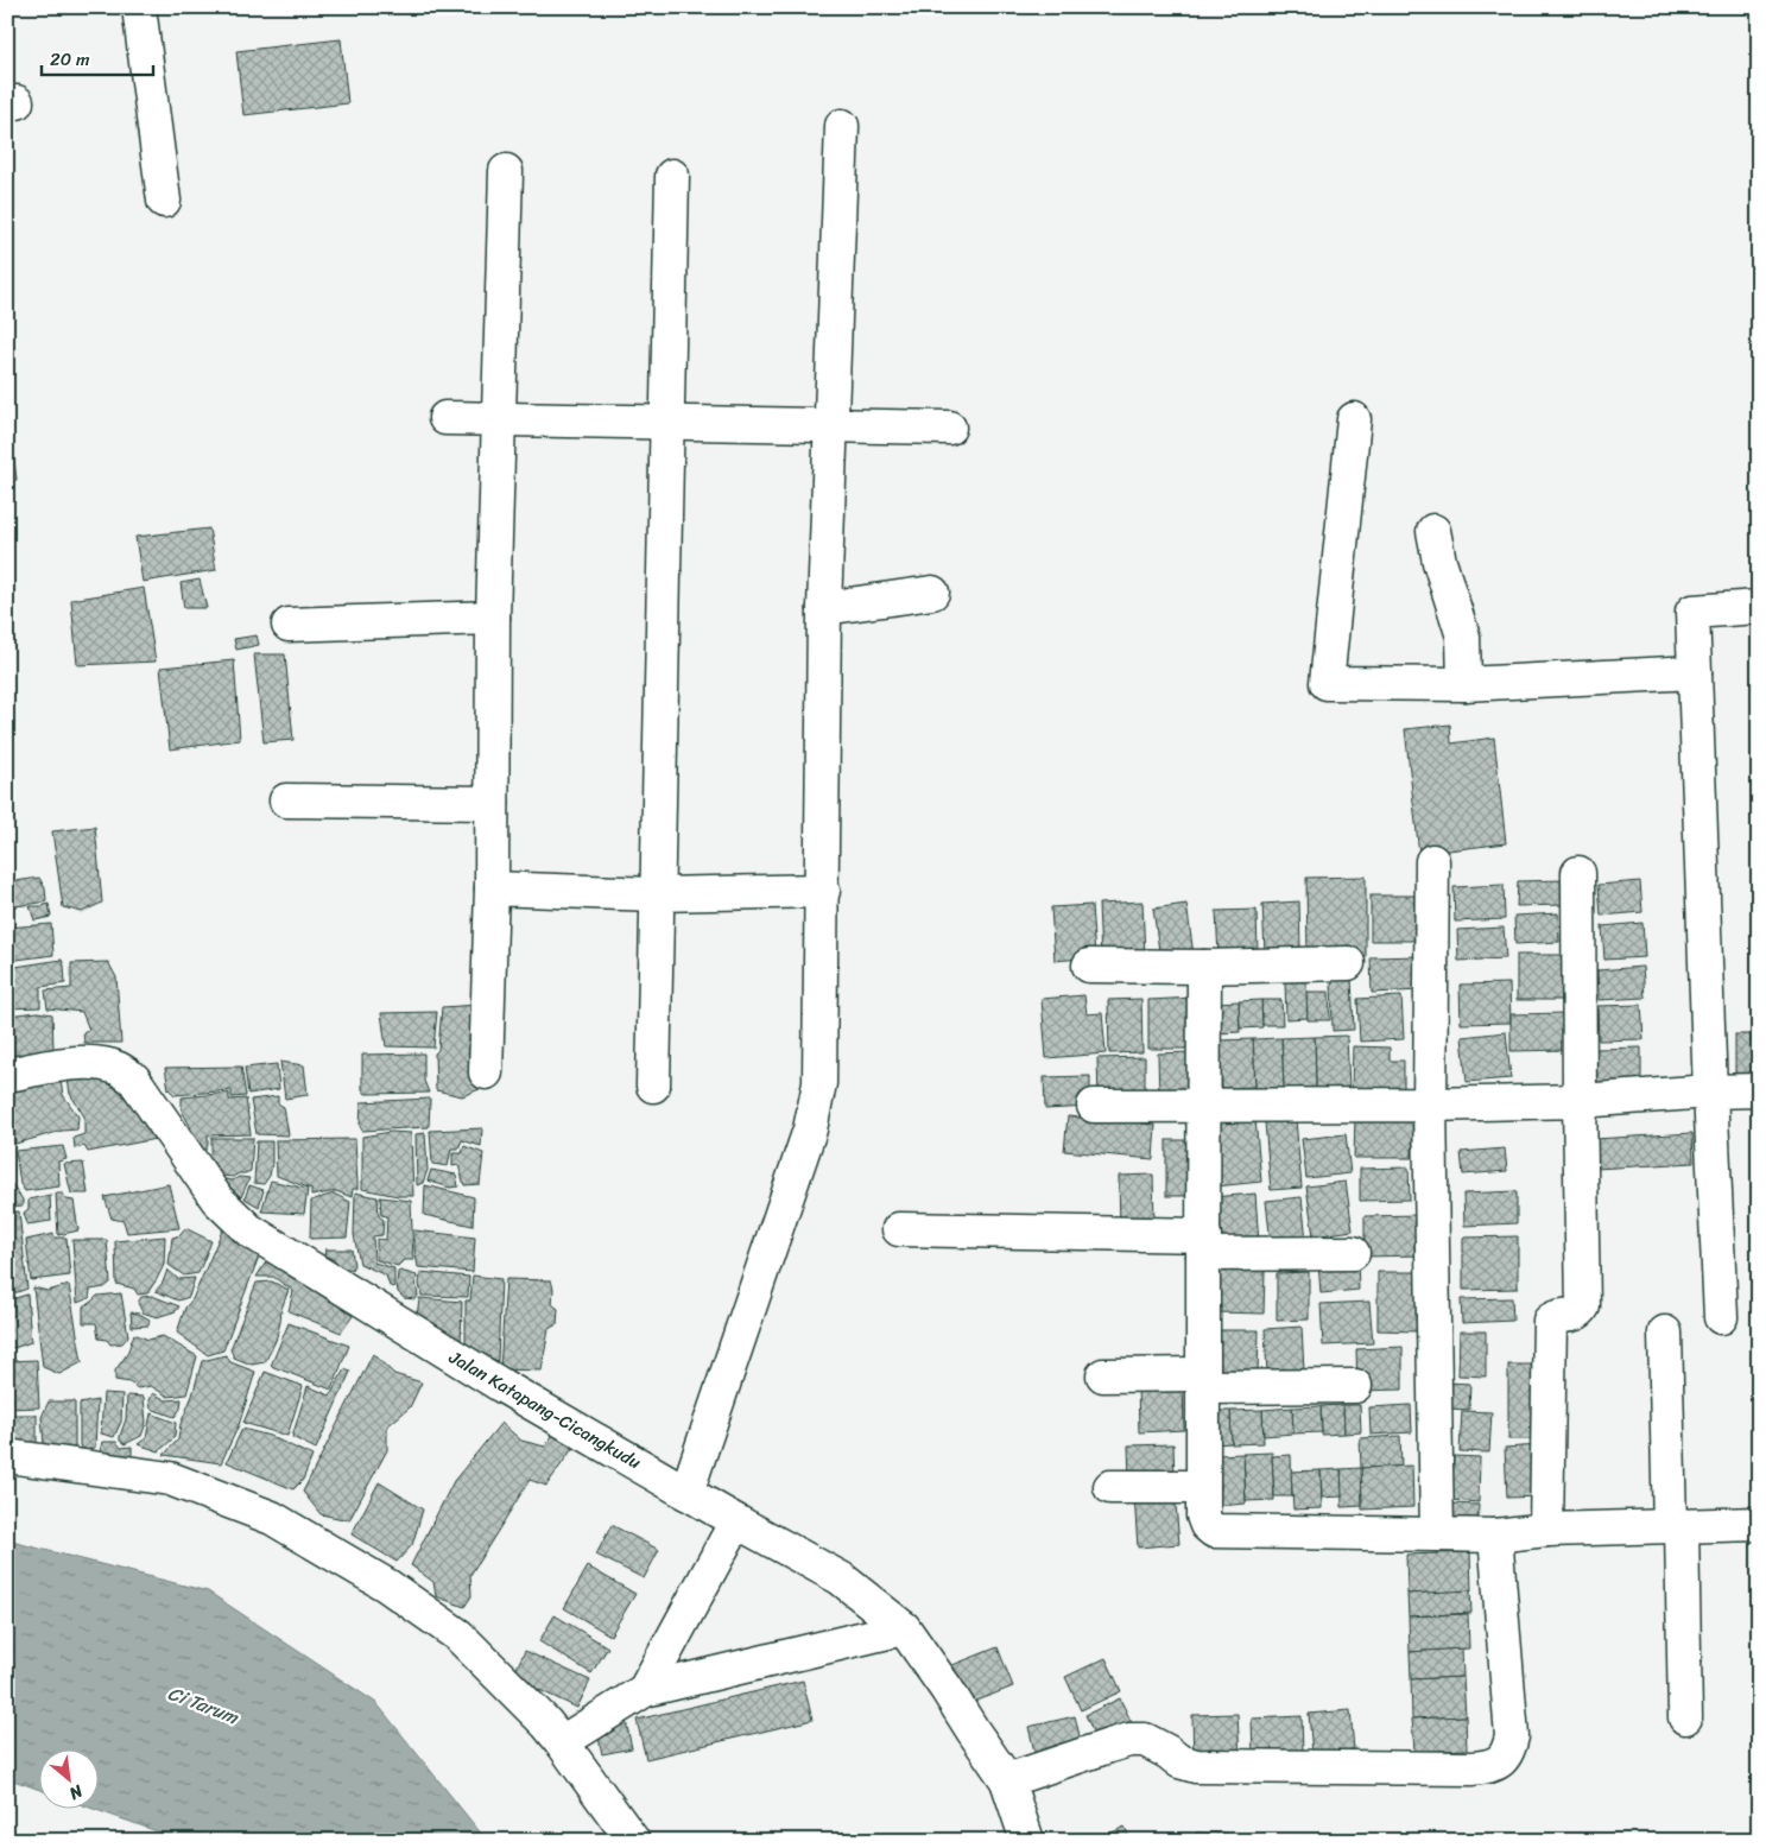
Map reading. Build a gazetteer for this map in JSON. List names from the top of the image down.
{
  "streets": {
    "street": ["Jalan Katapang-Cicangkudu"]
  },
  "water": ["Ci Tarum"],
  "scale_bar": "20 m",
  "north": "bottom right"
}
